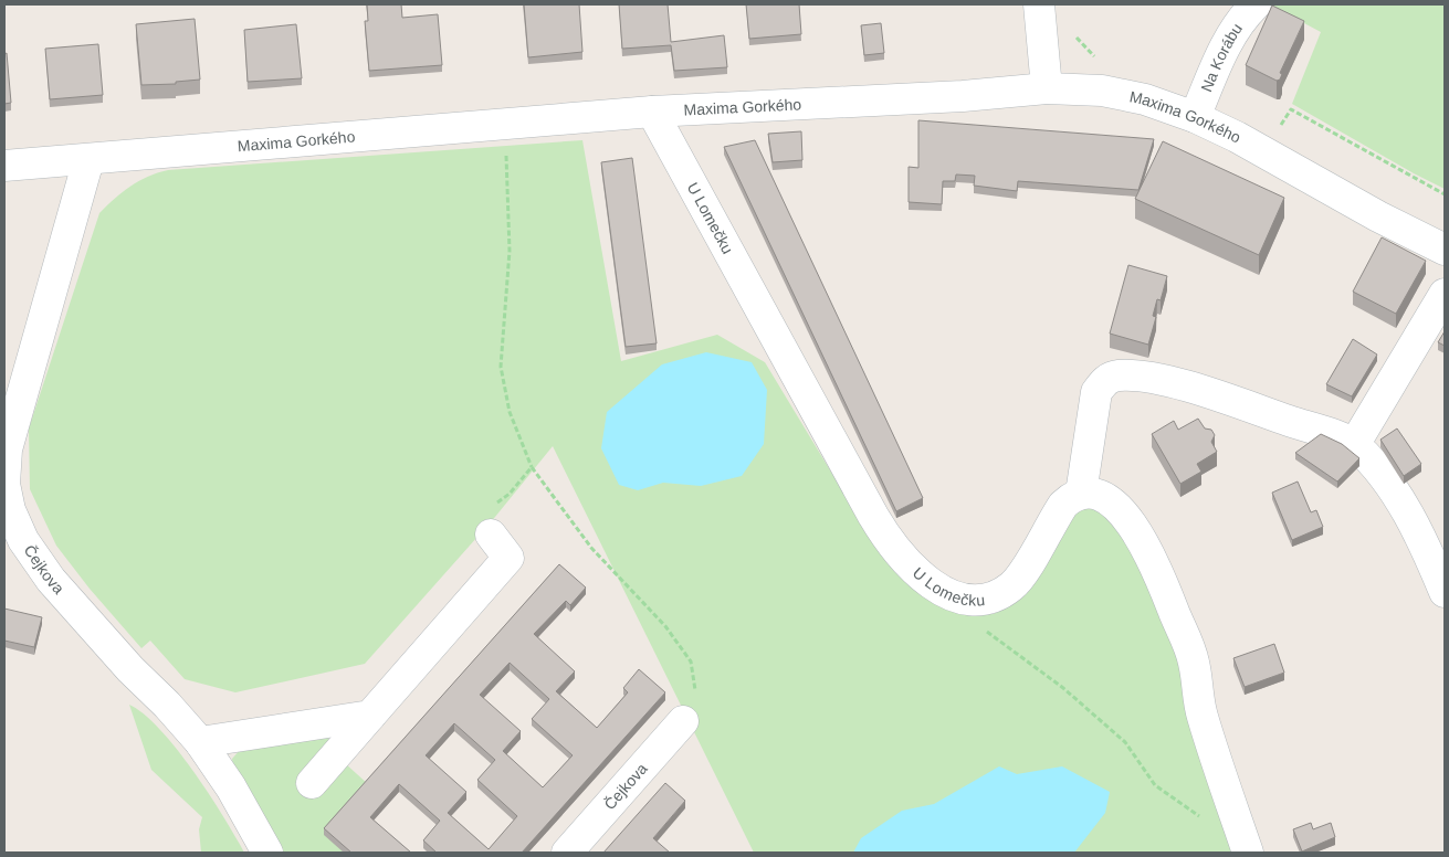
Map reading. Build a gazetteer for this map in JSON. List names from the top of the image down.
{
  "streets": {
    "street": [
      "Na Korábu",
      "Maxima Gorkého",
      "U Lomečku",
      "Čejkova"
    ]
  },
  "crossings": [
    ["Na Korábu", "Maxima Gorkého"],
    ["Maxima Gorkého", "U Lomečku"],
    ["Maxima Gorkého", "Čejkova"]
  ]
}
